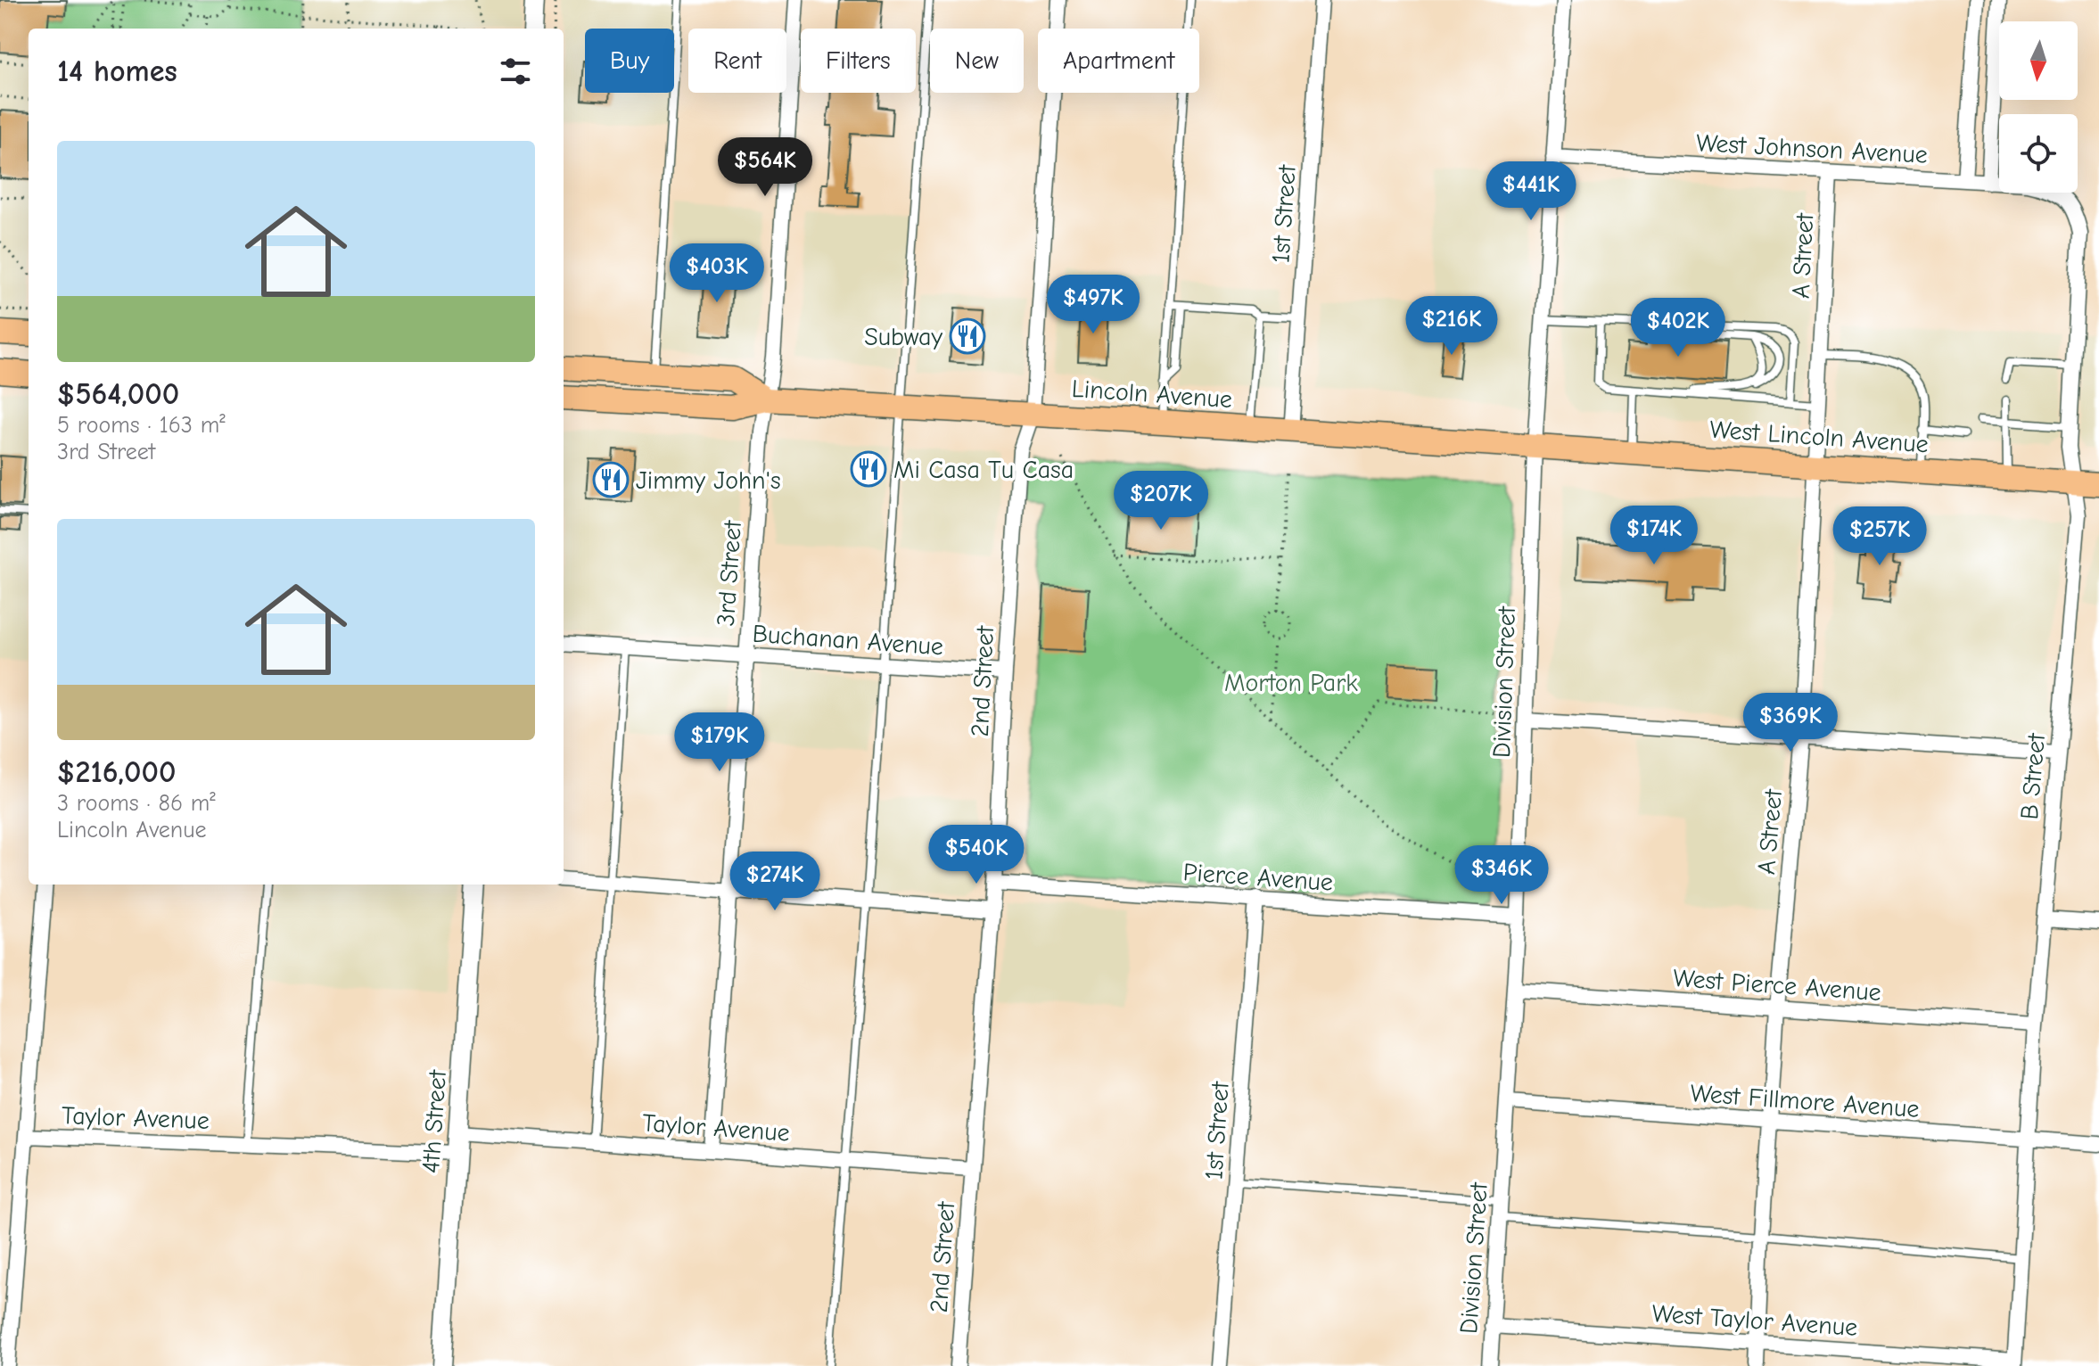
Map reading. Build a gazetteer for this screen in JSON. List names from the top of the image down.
{
  "streets": {
    "main road": ["Lincoln Avenue", "West Lincoln Avenue"],
    "street": [
      "West Johnson Avenue",
      "1st Street",
      "A Street",
      "3rd Street",
      "Buchanan Avenue",
      "2nd Street",
      "Division Street",
      "B Street",
      "Pierce Avenue",
      "West Pierce Avenue",
      "West Fillmore Avenue",
      "Taylor Avenue",
      "4th Street",
      "West Taylor Avenue"
    ]
  },
  "crossings": [
    ["West Johnson Avenue", "A Street"],
    ["West Johnson Avenue", "Division Street"],
    ["West Johnson Avenue", "B Street"],
    ["1st Street", "Lincoln Avenue"],
    ["1st Street", "Pierce Avenue"],
    ["A Street", "West Lincoln Avenue"],
    ["A Street", "West Pierce Avenue"],
    ["A Street", "West Fillmore Avenue"],
    ["A Street", "West Taylor Avenue"],
    ["Lincoln Avenue", "West Lincoln Avenue"],
    ["Lincoln Avenue", "3rd Street"],
    ["Lincoln Avenue", "2nd Street"],
    ["Lincoln Avenue", "Division Street"],
    ["West Lincoln Avenue", "Division Street"],
    ["West Lincoln Avenue", "B Street"],
    ["3rd Street", "Buchanan Avenue"],
    ["3rd Street", "Taylor Avenue"],
    ["Buchanan Avenue", "2nd Street"],
    ["2nd Street", "Pierce Avenue"],
    ["2nd Street", "Taylor Avenue"],
    ["Division Street", "Pierce Avenue"],
    ["Division Street", "West Pierce Avenue"],
    ["Division Street", "West Fillmore Avenue"],
    ["Division Street", "West Taylor Avenue"],
    ["B Street", "West Pierce Avenue"],
    ["B Street", "West Fillmore Avenue"],
    ["B Street", "West Taylor Avenue"],
    ["Taylor Avenue", "4th Street"]
  ],
  "parks": ["Morton Park"],
  "places": {
    "restaurant": ["Subway", "Mi Casa Tu Casa", "Jimmy John's"]
  },
  "north": "bottom",
  "page": {
    "chip": [
      "Buy",
      "Rent",
      "Filters",
      "New",
      "Apartment"
    ],
    "heading": "14 homes",
    "list": [
      {
        "name": "$564,000",
        "note": "5 rooms · 163 m² · 3rd Street"
      },
      {
        "name": "$216,000",
        "note": "3 rooms · 86 m² · Lincoln Avenue"
      }
    ],
    "price": [
      "$564K",
      "$441K",
      "$403K",
      "$497K",
      "$216K",
      "$402K",
      "$207K",
      "$174K",
      "$257K",
      "$369K",
      "$179K",
      "$540K",
      "$346K",
      "$274K"
    ]
  }
}
